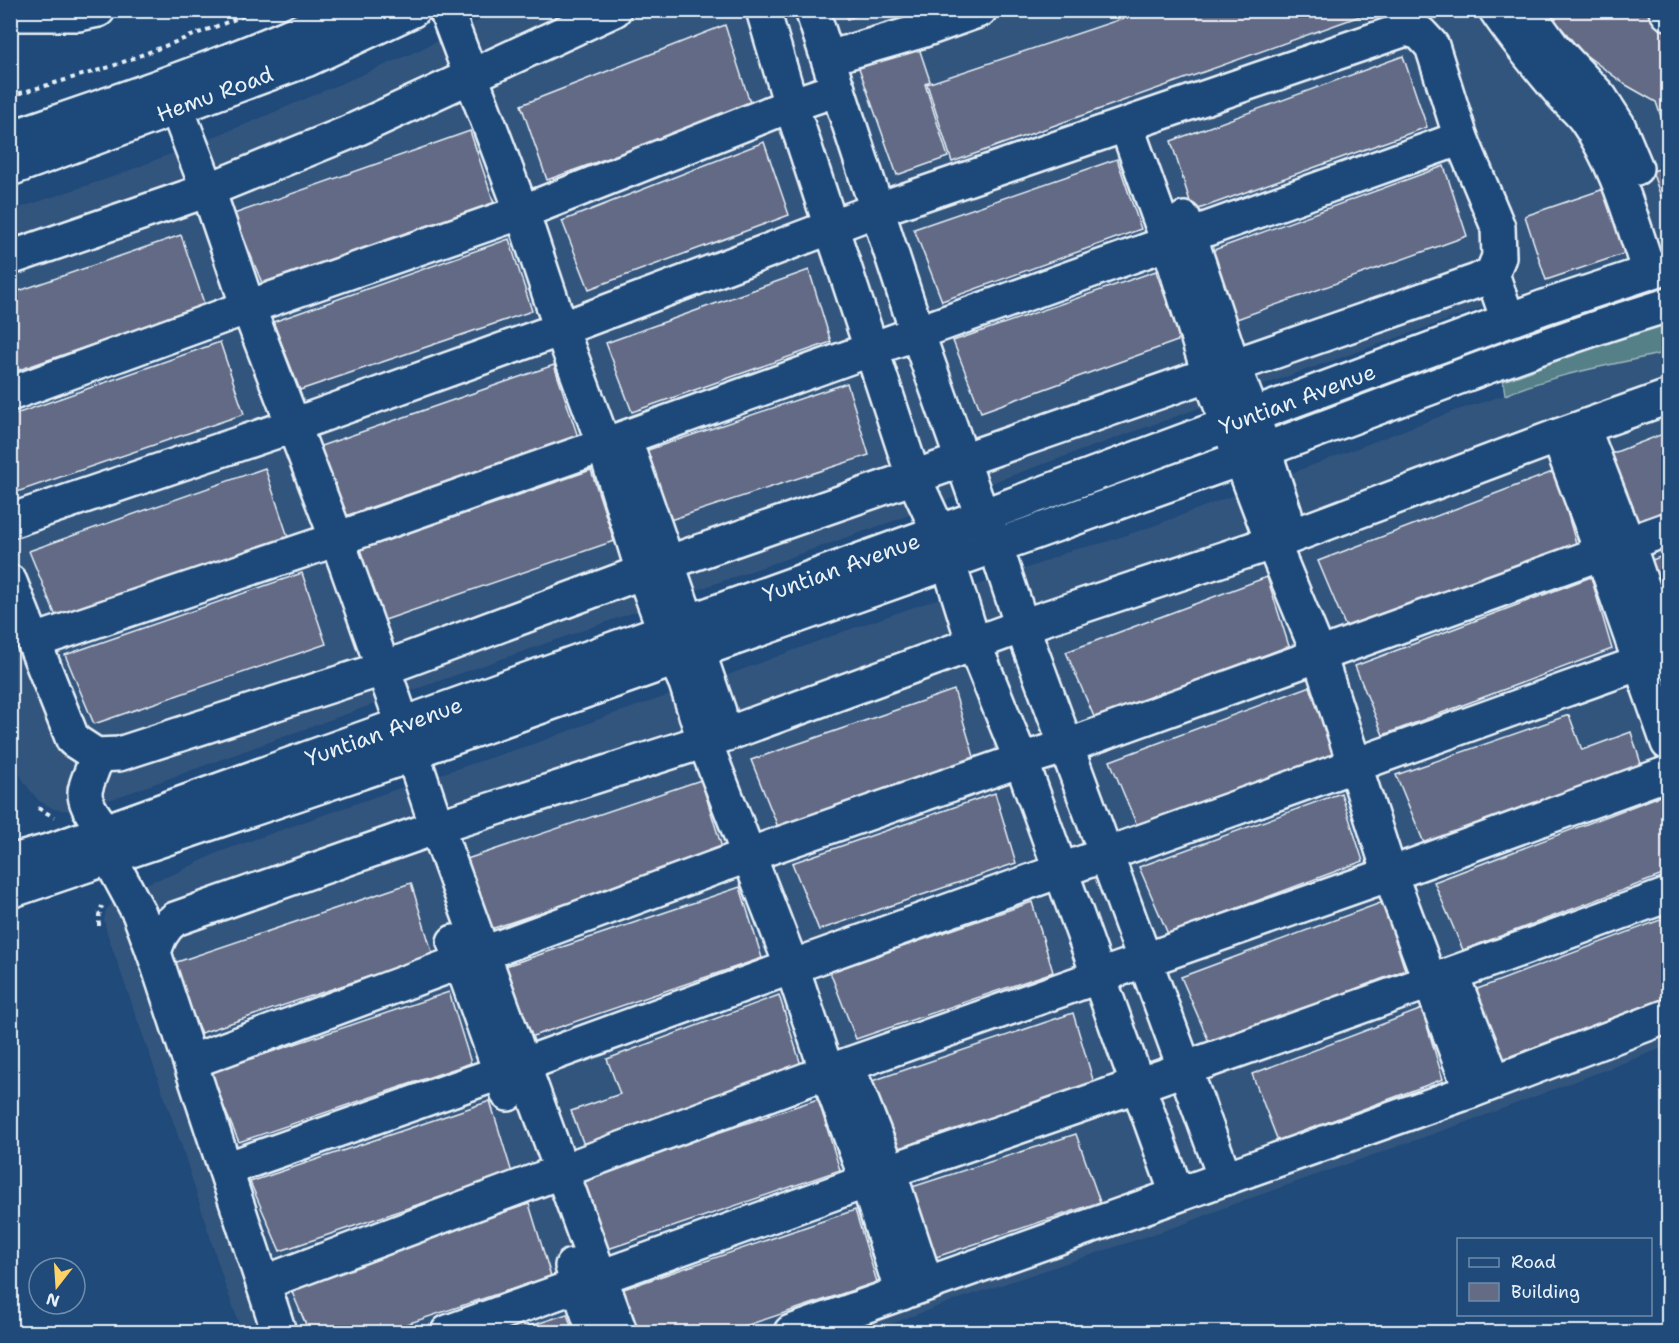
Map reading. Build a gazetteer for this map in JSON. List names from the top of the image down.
{
  "streets": {
    "main road": ["Hemu Road", "Yuntian Avenue"]
  },
  "legend": ["Road", "Building"],
  "north": "bottom"
}
